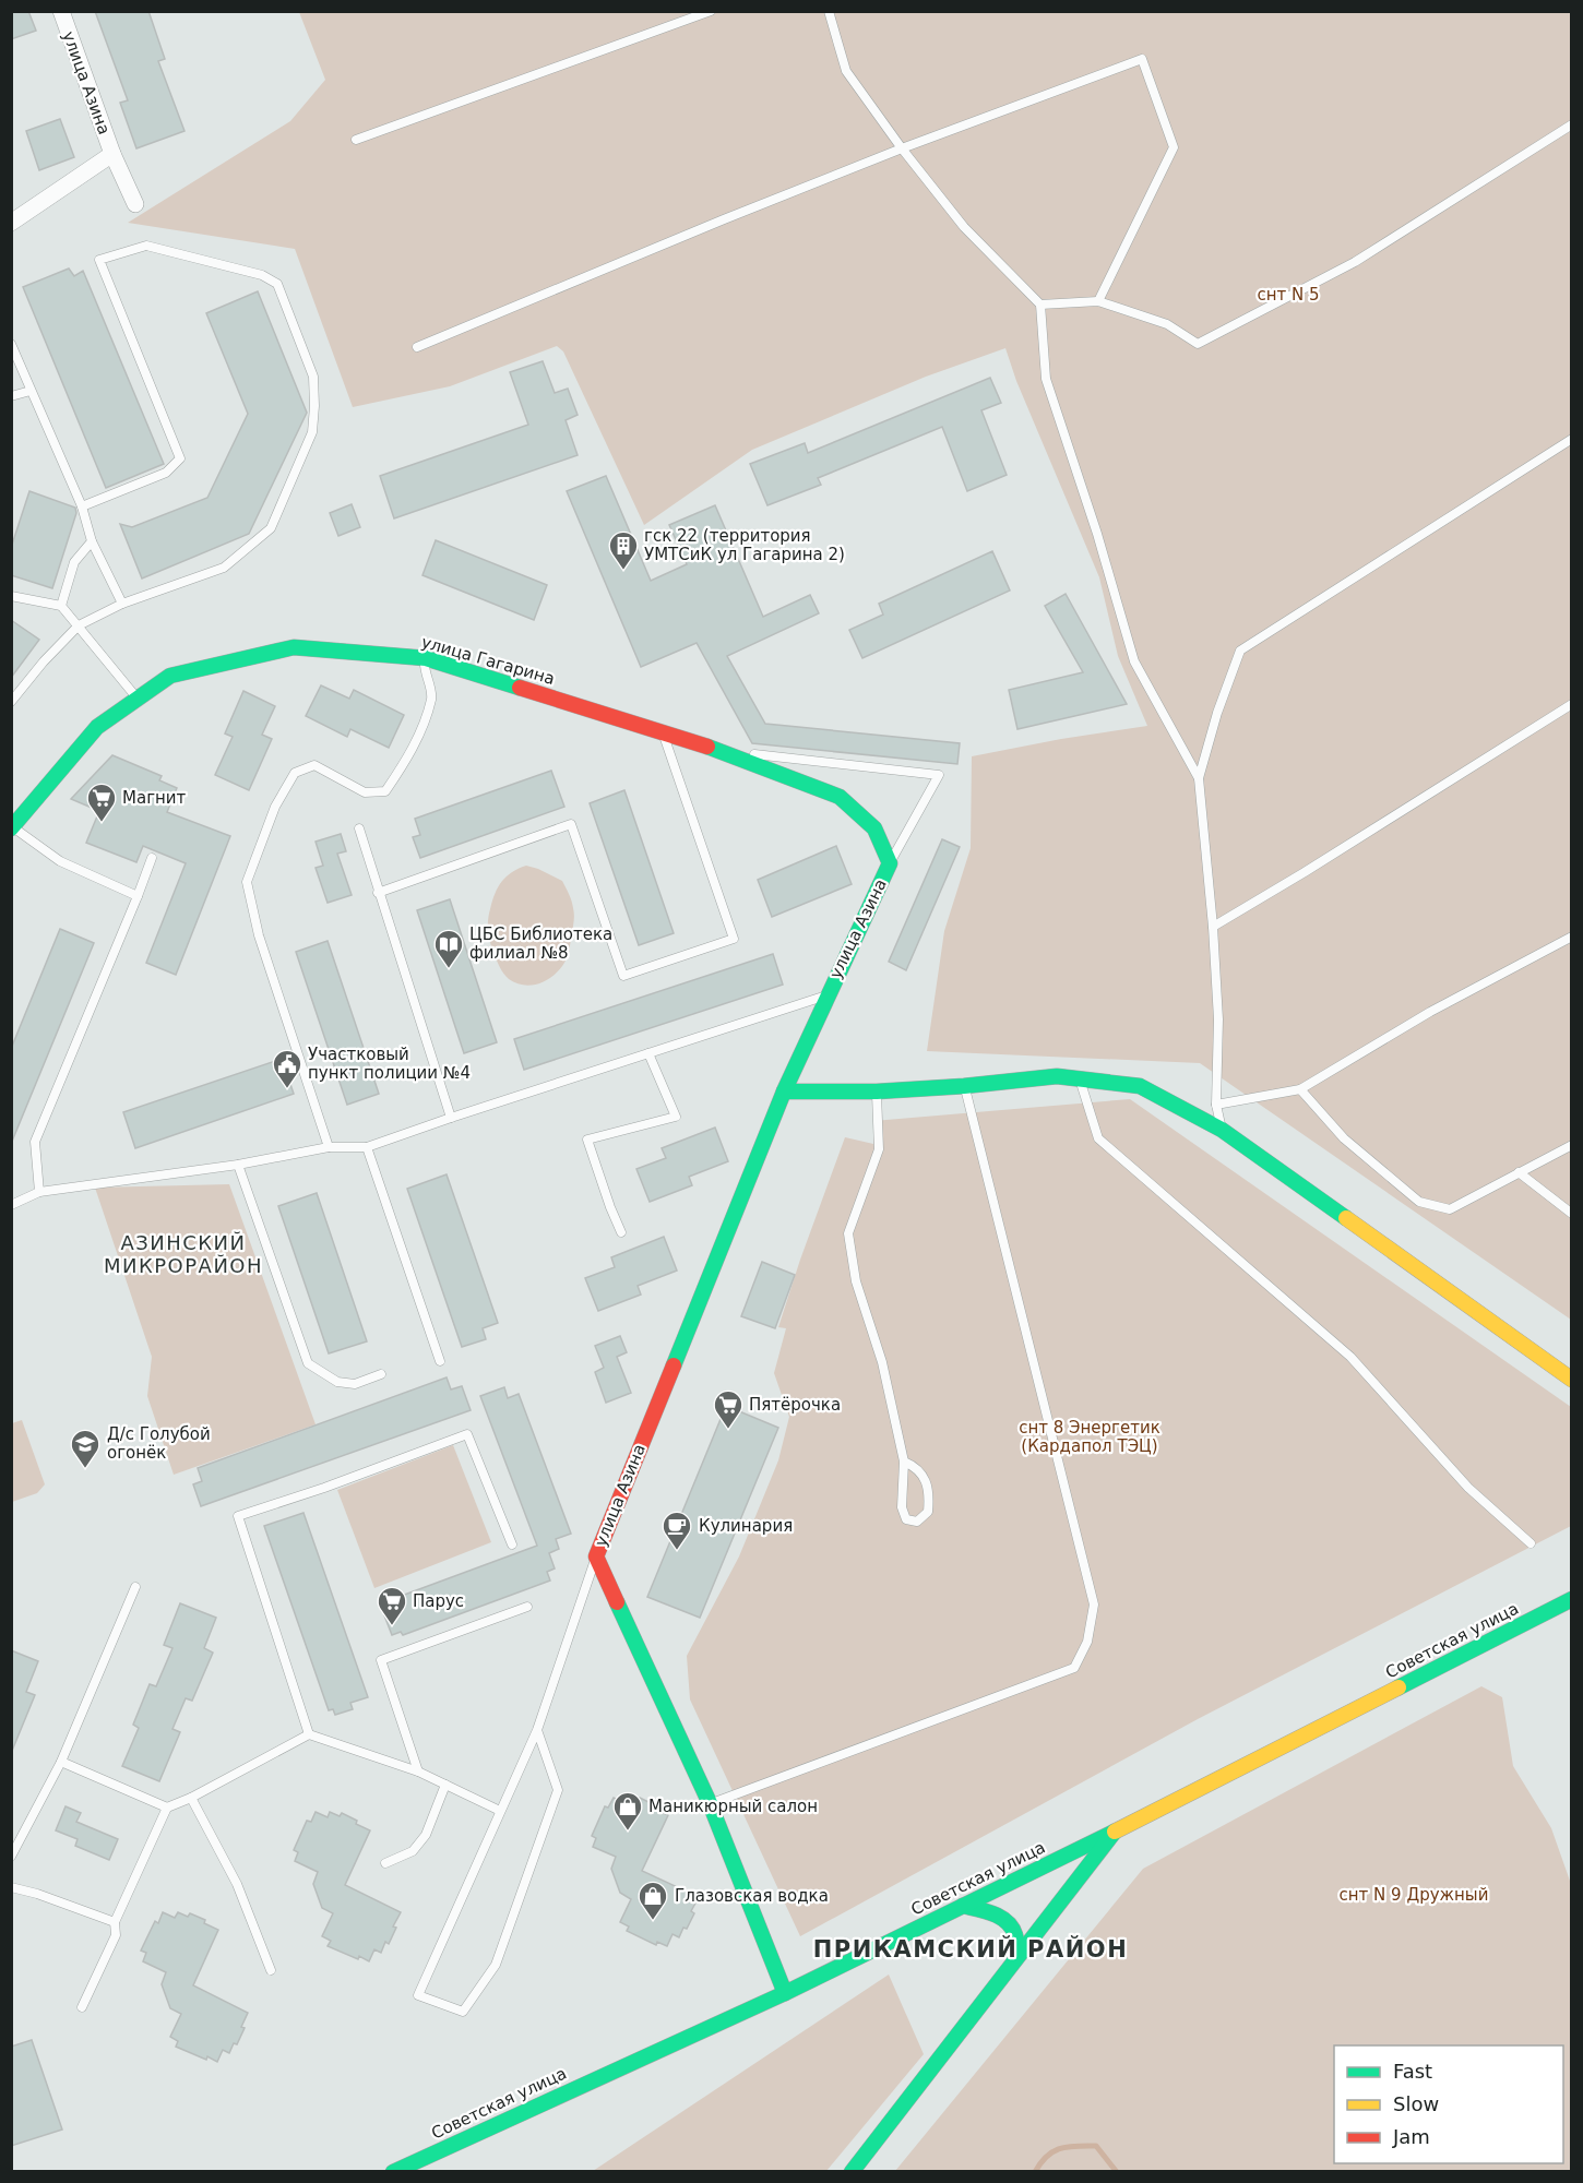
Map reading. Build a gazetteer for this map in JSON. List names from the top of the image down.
{
  "streets": {
    "street": ["улица Азина", "улица Гагарина", "Советская улица"]
  },
  "crossings": [
    ["улица Азина", "улица Гагарина"],
    ["улица Азина", "Советская улица"]
  ],
  "districts": ["АЗИНСКИЙ МИКРОРАЙОН", "ПРИКАМСКИЙ РАЙОН"],
  "parks": ["снт N 5", "снт 8 Энергетик (Кардапол ТЭЦ)", "снт N 9 Дружный"],
  "places": {
    "building": ["гск 22 (территория УМТСиК ул Гагарина 2)"],
    "supermarket": ["Магнит", "Пятёрочка", "Парус"],
    "library": ["ЦБС Библиотека филиал №8"],
    "public building": ["Участковый пункт полиции №4"],
    "school or university": ["Д/с Голубой огонёк"],
    "cafe": ["Кулинария"],
    "shop": ["Маникюрный салон", "Глазовская водка"]
  },
  "legend": ["Fast", "Slow", "Jam"]
}
